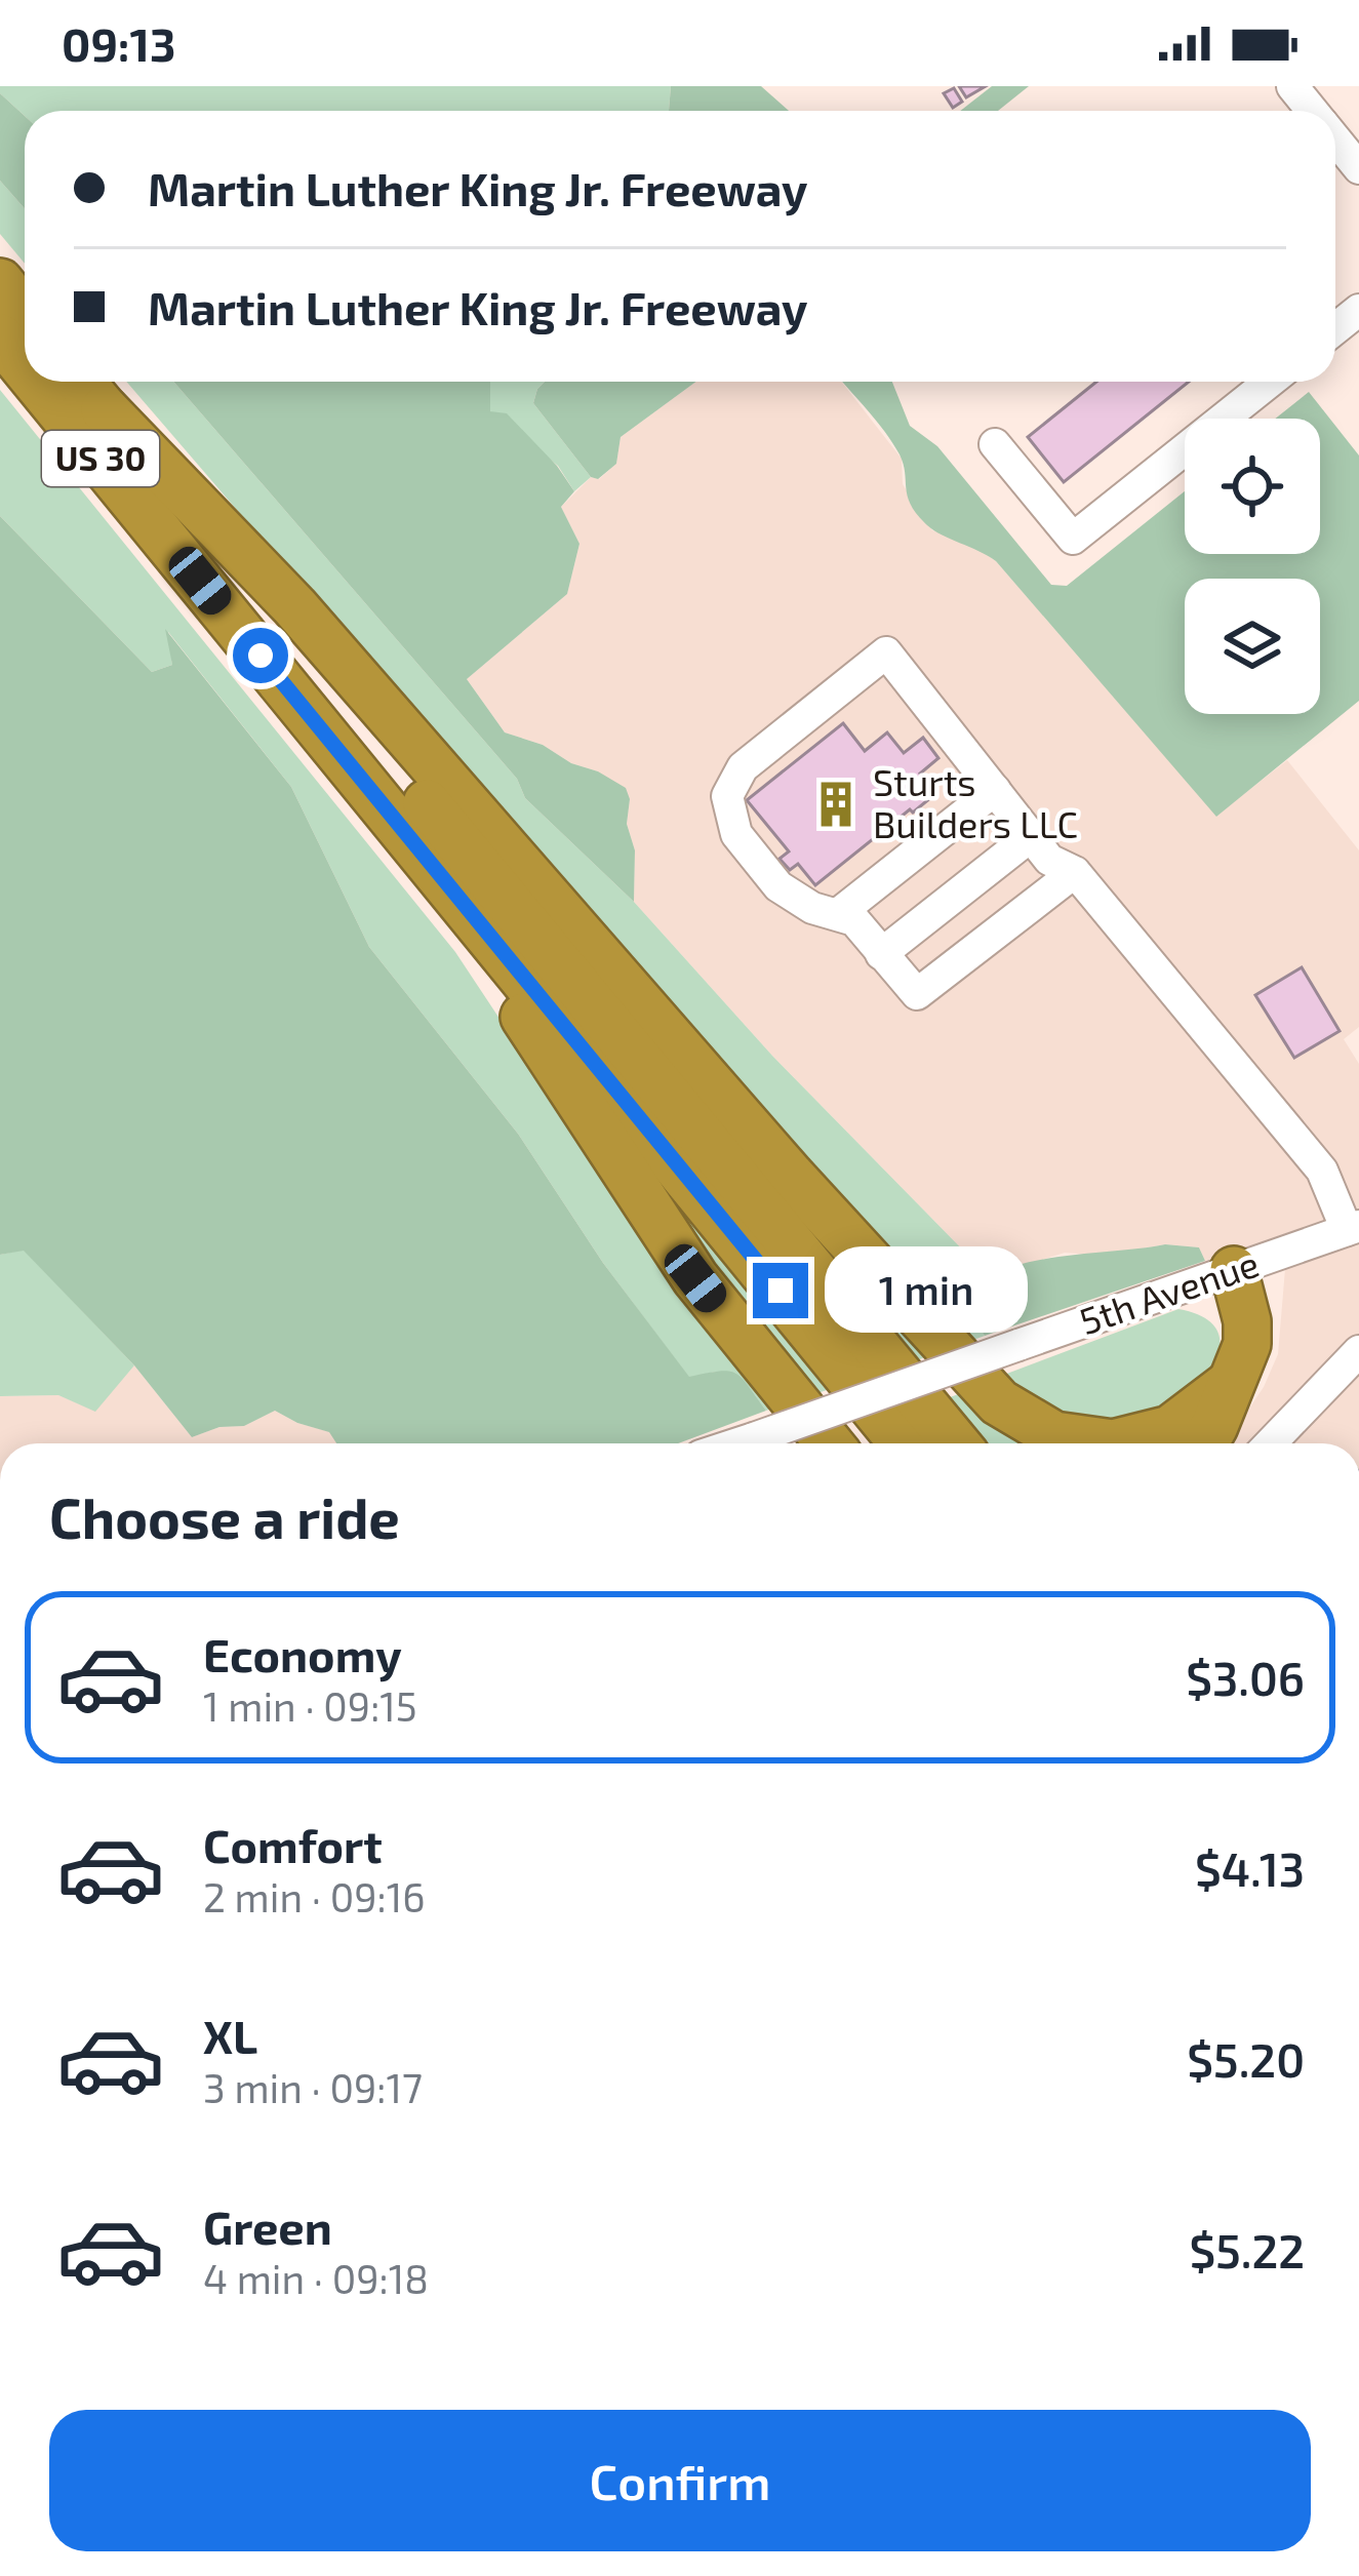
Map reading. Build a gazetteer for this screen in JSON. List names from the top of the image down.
{
  "streets": {
    "highway": ["US 30"],
    "street": ["5th Avenue"]
  },
  "places": {
    "building": ["Sturts Builders LLC"]
  },
  "page": {
    "status": "09:13",
    "banner": ["Martin Luther King Jr. Freeway", "Martin Luther King Jr. Freeway"],
    "bubble": "1 min",
    "heading": "Choose a ride",
    "list": [
      {
        "name": "Economy",
        "note": "1 min · 09:15",
        "value": "$3.06"
      },
      {
        "name": "Comfort",
        "note": "2 min · 09:16",
        "value": "$4.13"
      },
      {
        "name": "XL",
        "note": "3 min · 09:17",
        "value": "$5.20"
      },
      {
        "name": "Green",
        "note": "4 min · 09:18",
        "value": "$5.22"
      }
    ],
    "buttons": "Confirm"
  }
}
